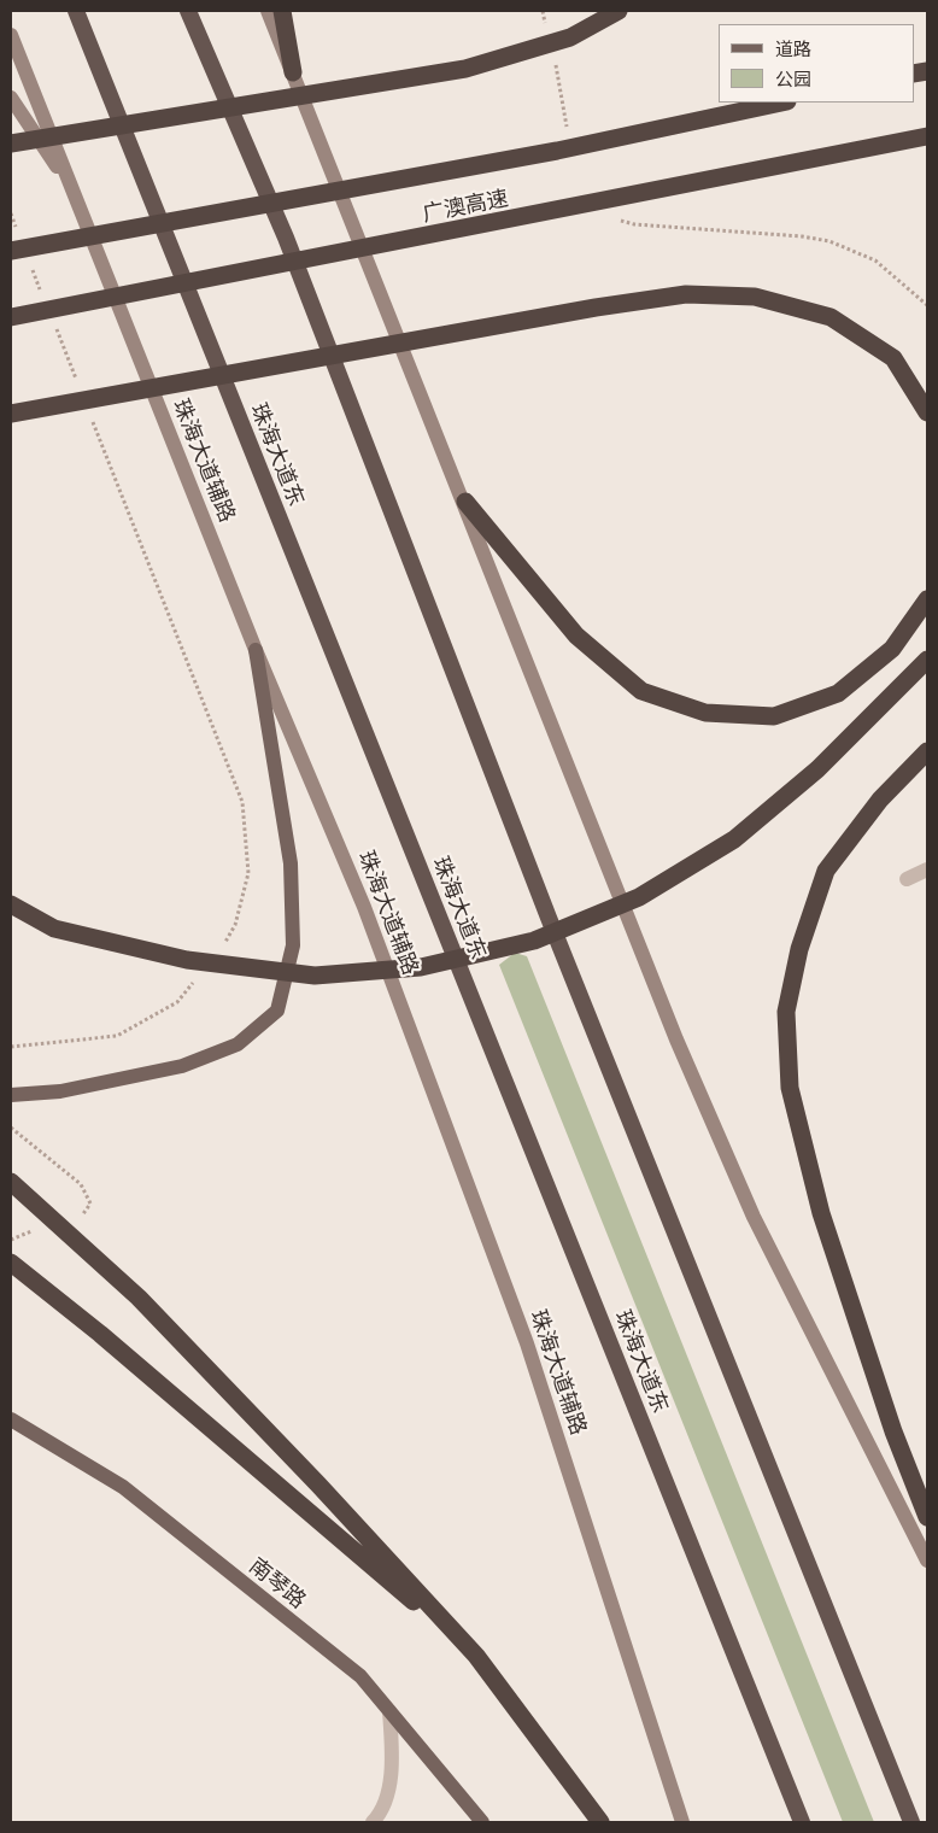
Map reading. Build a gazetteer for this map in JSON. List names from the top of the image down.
{
  "streets": {
    "highway": ["广澳高速", "珠海大道东"],
    "main road": ["珠海大道辅路", "南琴路"]
  },
  "legend": ["道路", "公园"]
}
